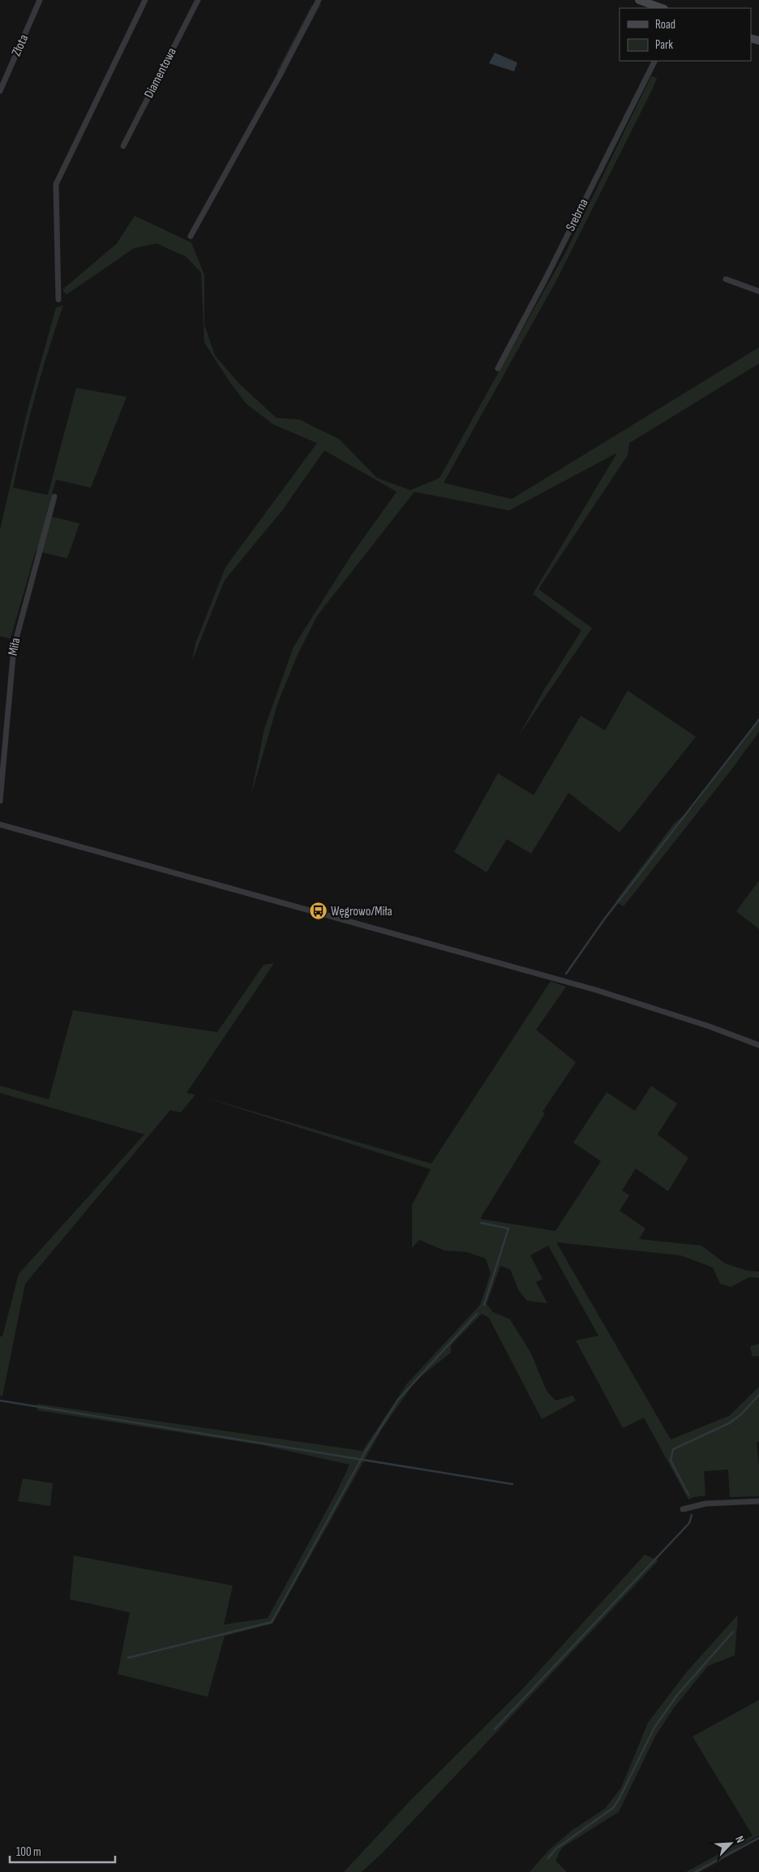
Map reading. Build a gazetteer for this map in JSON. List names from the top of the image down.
{
  "streets": {
    "street": [
      "Złota",
      "Diamentowa",
      "Srebrna",
      "Miła"
    ]
  },
  "places": {
    "bus stop": ["Węgrowo/Miła"]
  },
  "legend": ["Road", "Park"],
  "scale_bar": "100 m",
  "north": "top right"
}
